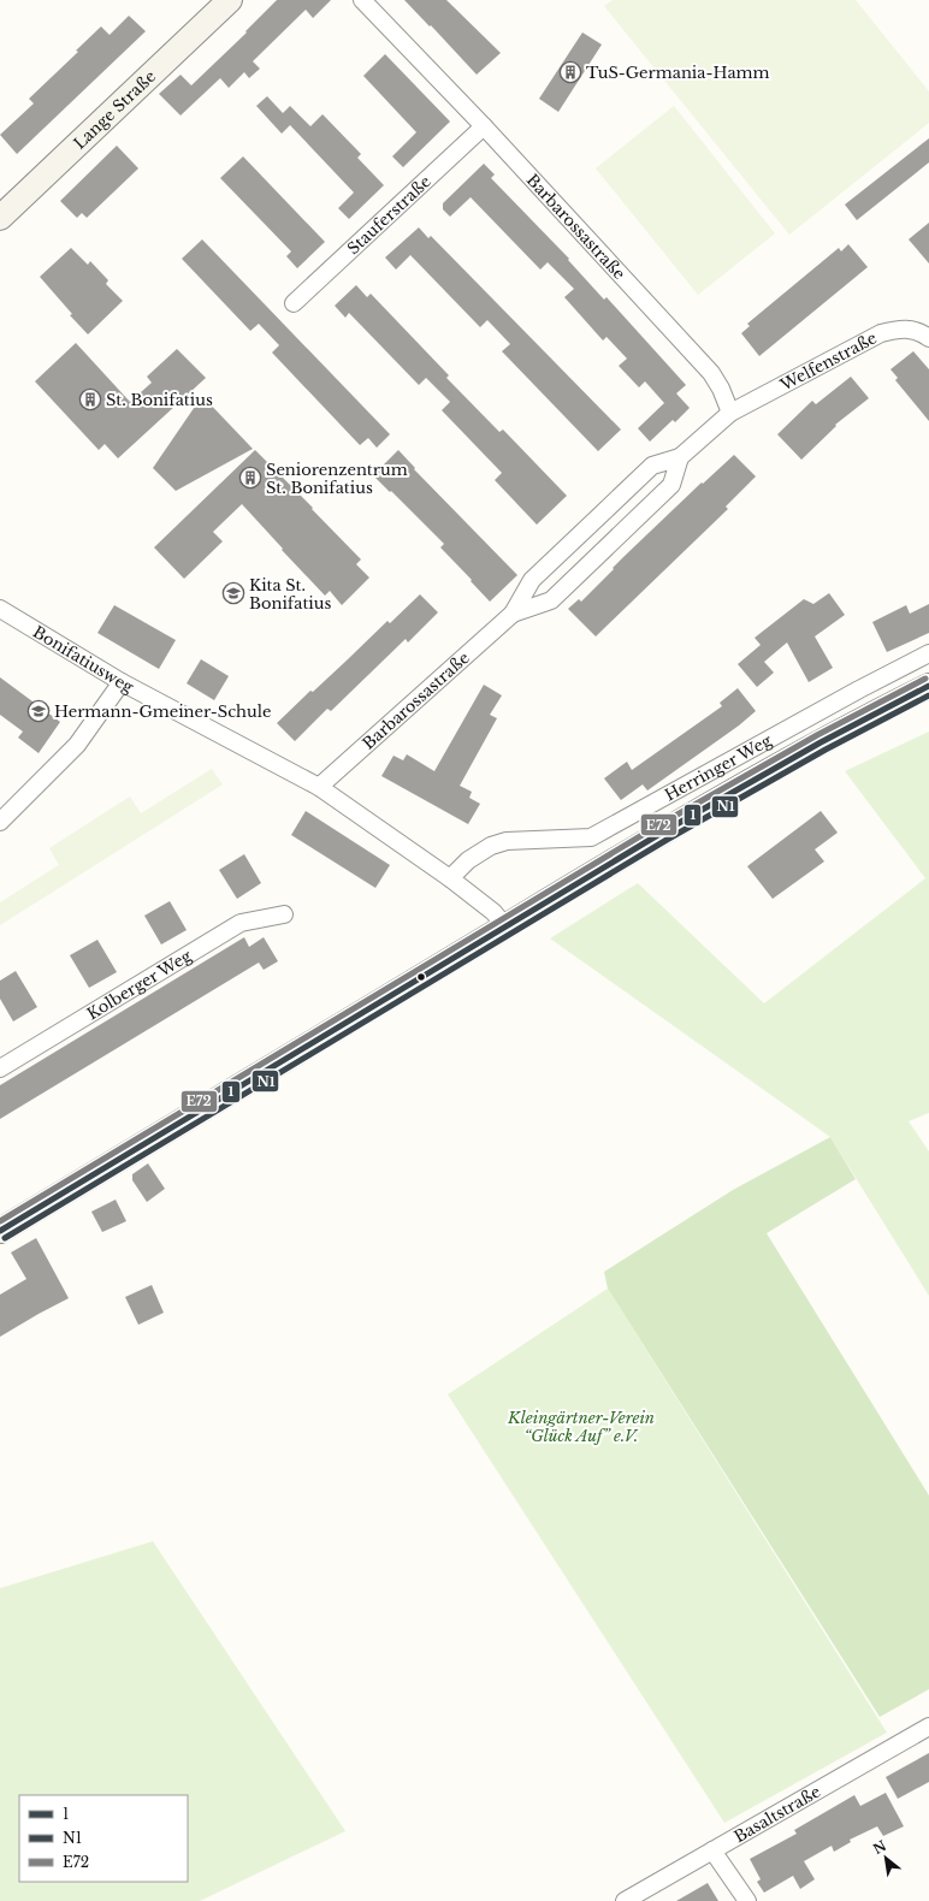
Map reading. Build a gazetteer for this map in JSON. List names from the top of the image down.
{
  "streets": {
    "main road": ["Lange Straße", "Herringer Weg"],
    "street": [
      "Stauferstraße",
      "Barbarossastraße",
      "Welfenstraße",
      "Bonifatiusweg",
      "Kolberger Weg",
      "Basaltstraße"
    ]
  },
  "crossings": [
    ["Stauferstraße", "Barbarossastraße"],
    ["Barbarossastraße", "Welfenstraße"],
    ["Barbarossastraße", "Bonifatiusweg"],
    ["Bonifatiusweg", "Herringer Weg"]
  ],
  "parks": ["Kleingärtner-Verein “Glück Auf” e.V."],
  "places": {
    "building": ["TuS-Germania-Hamm", "St. Bonifatius", "Seniorenzentrum St. Bonifatius"],
    "school or university": ["Kita St. Bonifatius", "Hermann-Gmeiner-Schule"]
  },
  "lines": ["transit line E72", "transit line 1", "transit line N1"],
  "legend": ["1", "N1", "E72"],
  "north": "top left"
}
